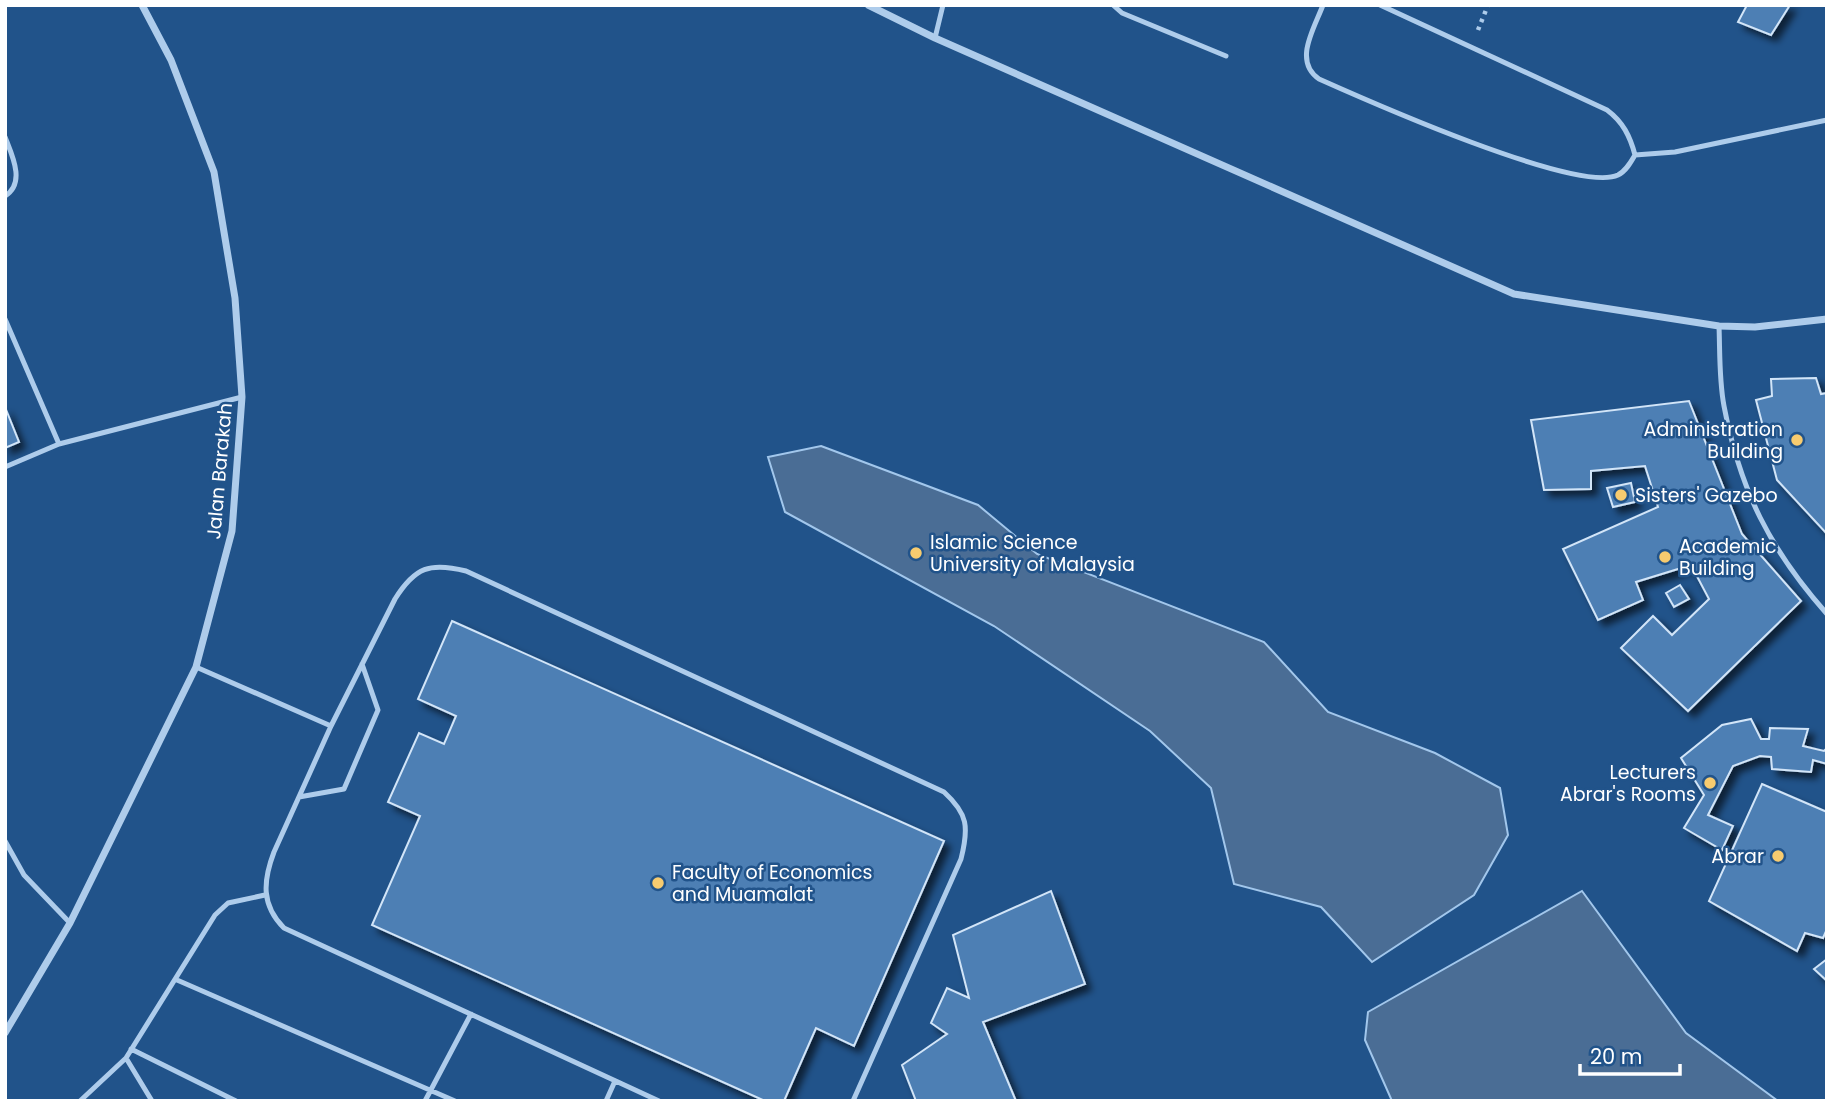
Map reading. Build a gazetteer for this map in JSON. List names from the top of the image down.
{
  "streets": {
    "street": ["Jalan Barakah"]
  },
  "places": [
    "Administration Building",
    "Sisters' Gazebo",
    "Islamic Science University of Malaysia",
    "Academic Building",
    "Lecturers Abrar's Rooms",
    "Abrar",
    "Faculty of Economics and Muamalat"
  ],
  "scale_bar": "20 m"
}
